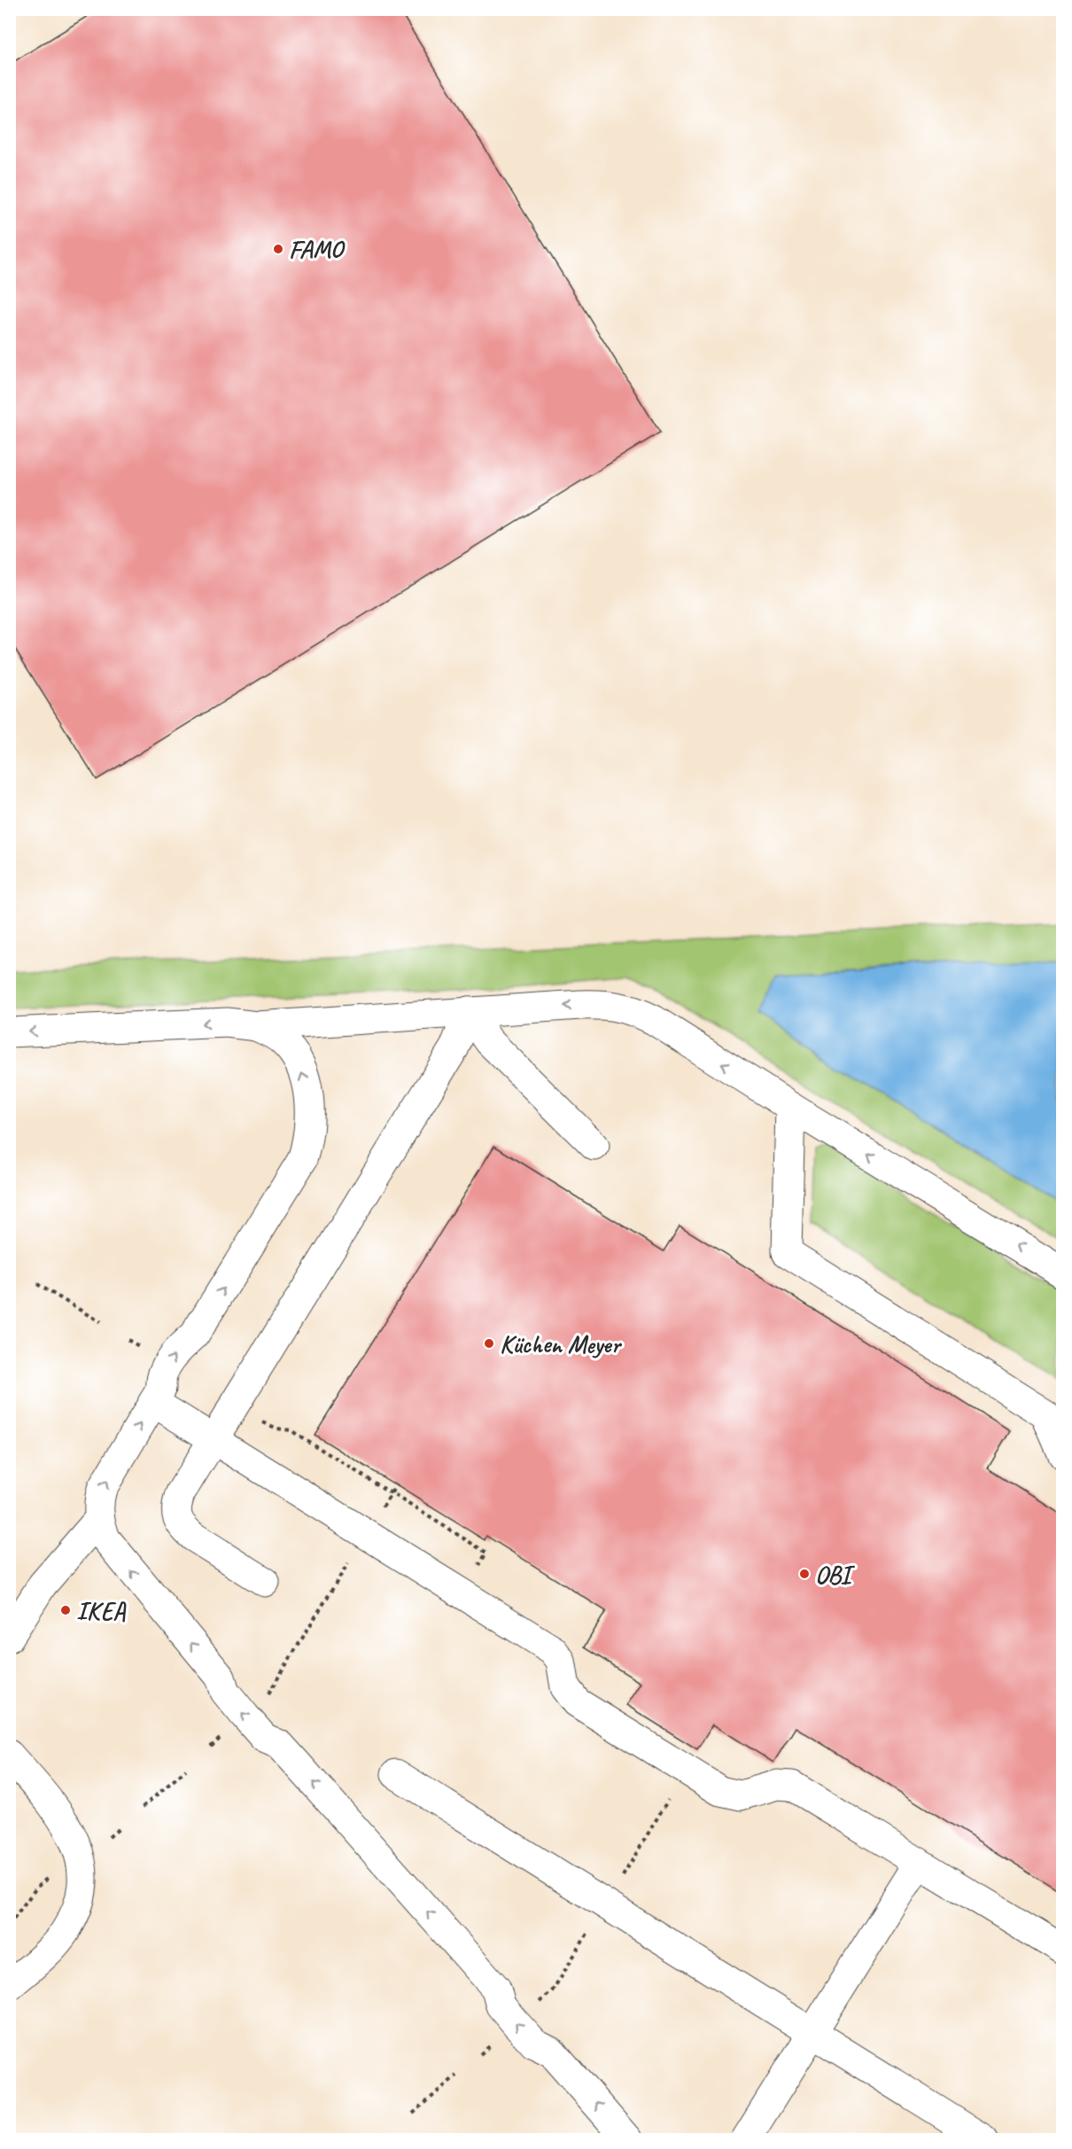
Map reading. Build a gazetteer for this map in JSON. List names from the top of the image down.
{
  "places": [
    "FAMO",
    "Küchen Meyer",
    "OBI",
    "IKEA"
  ]
}
